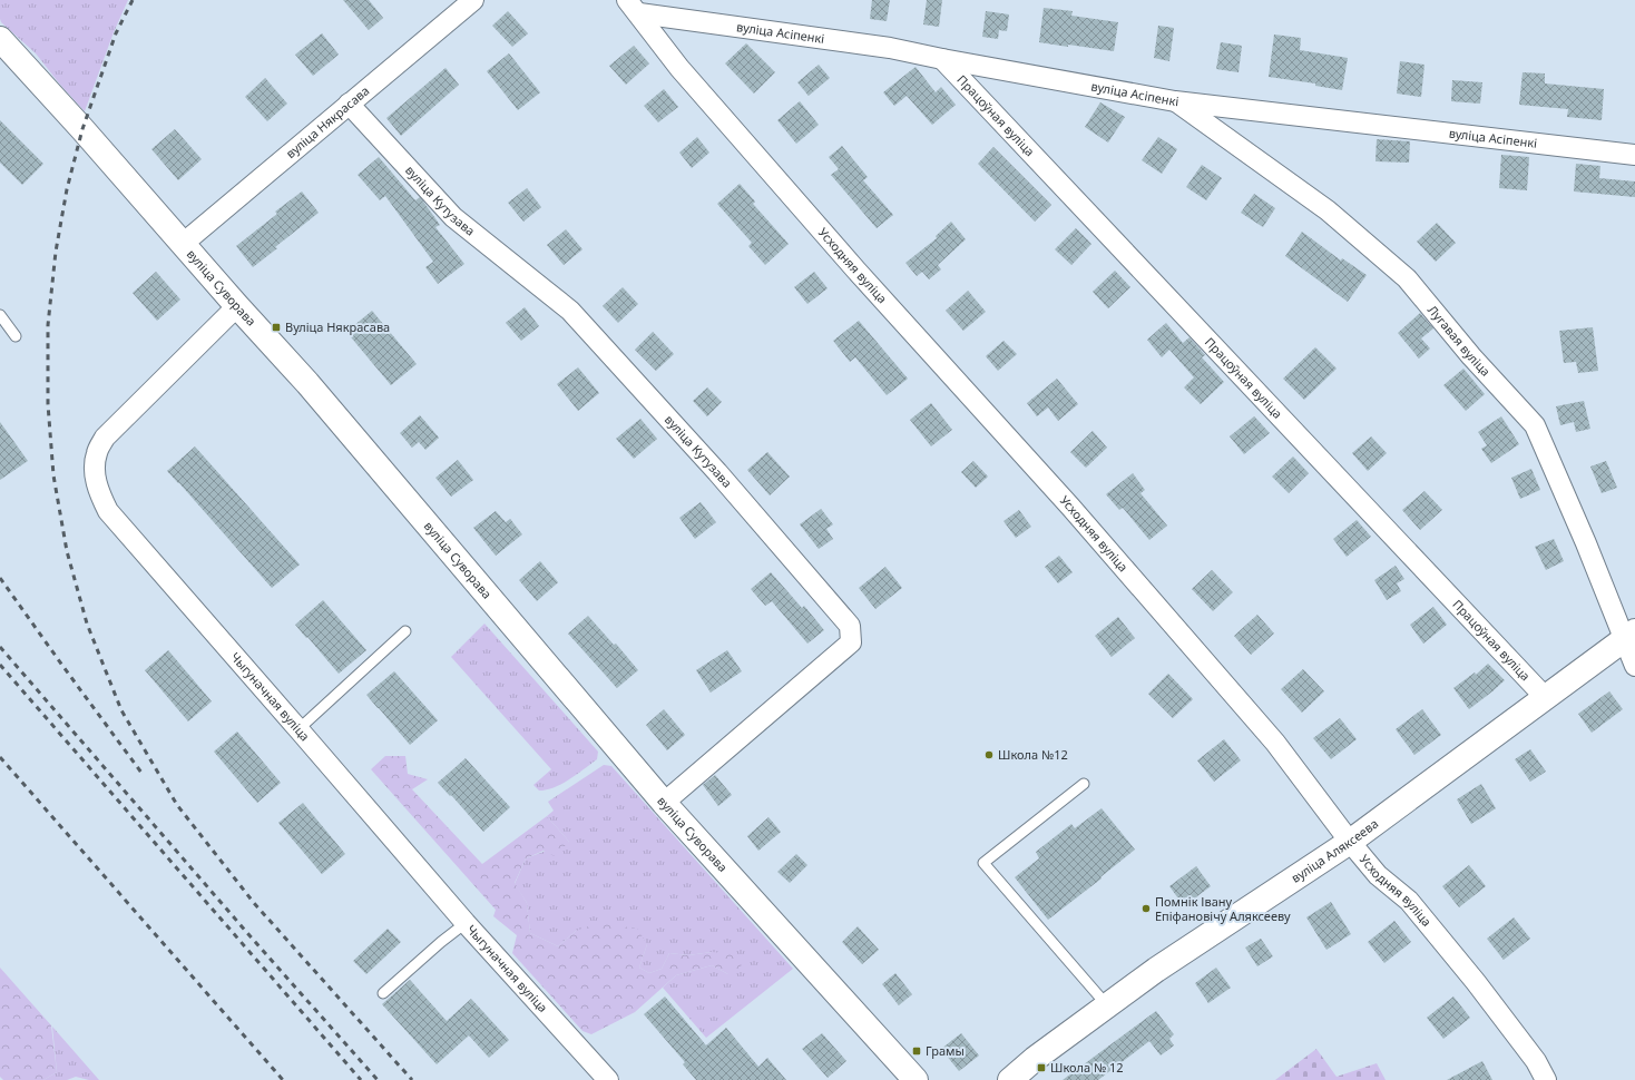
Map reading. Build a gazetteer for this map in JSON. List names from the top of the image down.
{
  "streets": {
    "street": [
      "вуліца Асіпенкі",
      "Працоўная вуліца",
      "вуліца Някрасава",
      "вуліца Кутузава",
      "Усходняя вуліца",
      "вуліца Суворава",
      "Лугавая вуліца",
      "Чыгуначная вуліца",
      "вуліца Аляксеева"
    ]
  },
  "crossings": [
    ["вуліца Асіпенкі", "Працоўная вуліца"],
    ["вуліца Асіпенкі", "Усходняя вуліца"],
    ["вуліца Асіпенкі", "Лугавая вуліца"],
    ["Працоўная вуліца", "вуліца Аляксеева"],
    ["вуліца Някрасава", "вуліца Кутузава"],
    ["вуліца Някрасава", "вуліца Суворава"],
    ["вуліца Кутузава", "вуліца Суворава"],
    ["Усходняя вуліца", "вуліца Аляксеева"],
    ["вуліца Суворава", "Чыгуначная вуліца"],
    ["Лугавая вуліца", "вуліца Аляксеева"]
  ],
  "places": {
    "transit": ["Вуліца Някрасава", "Грамы", "Школа № 12"],
    "other": ["Школа №12", "Помнік Івану Епіфановічу Аляксееву"]
  }
}
